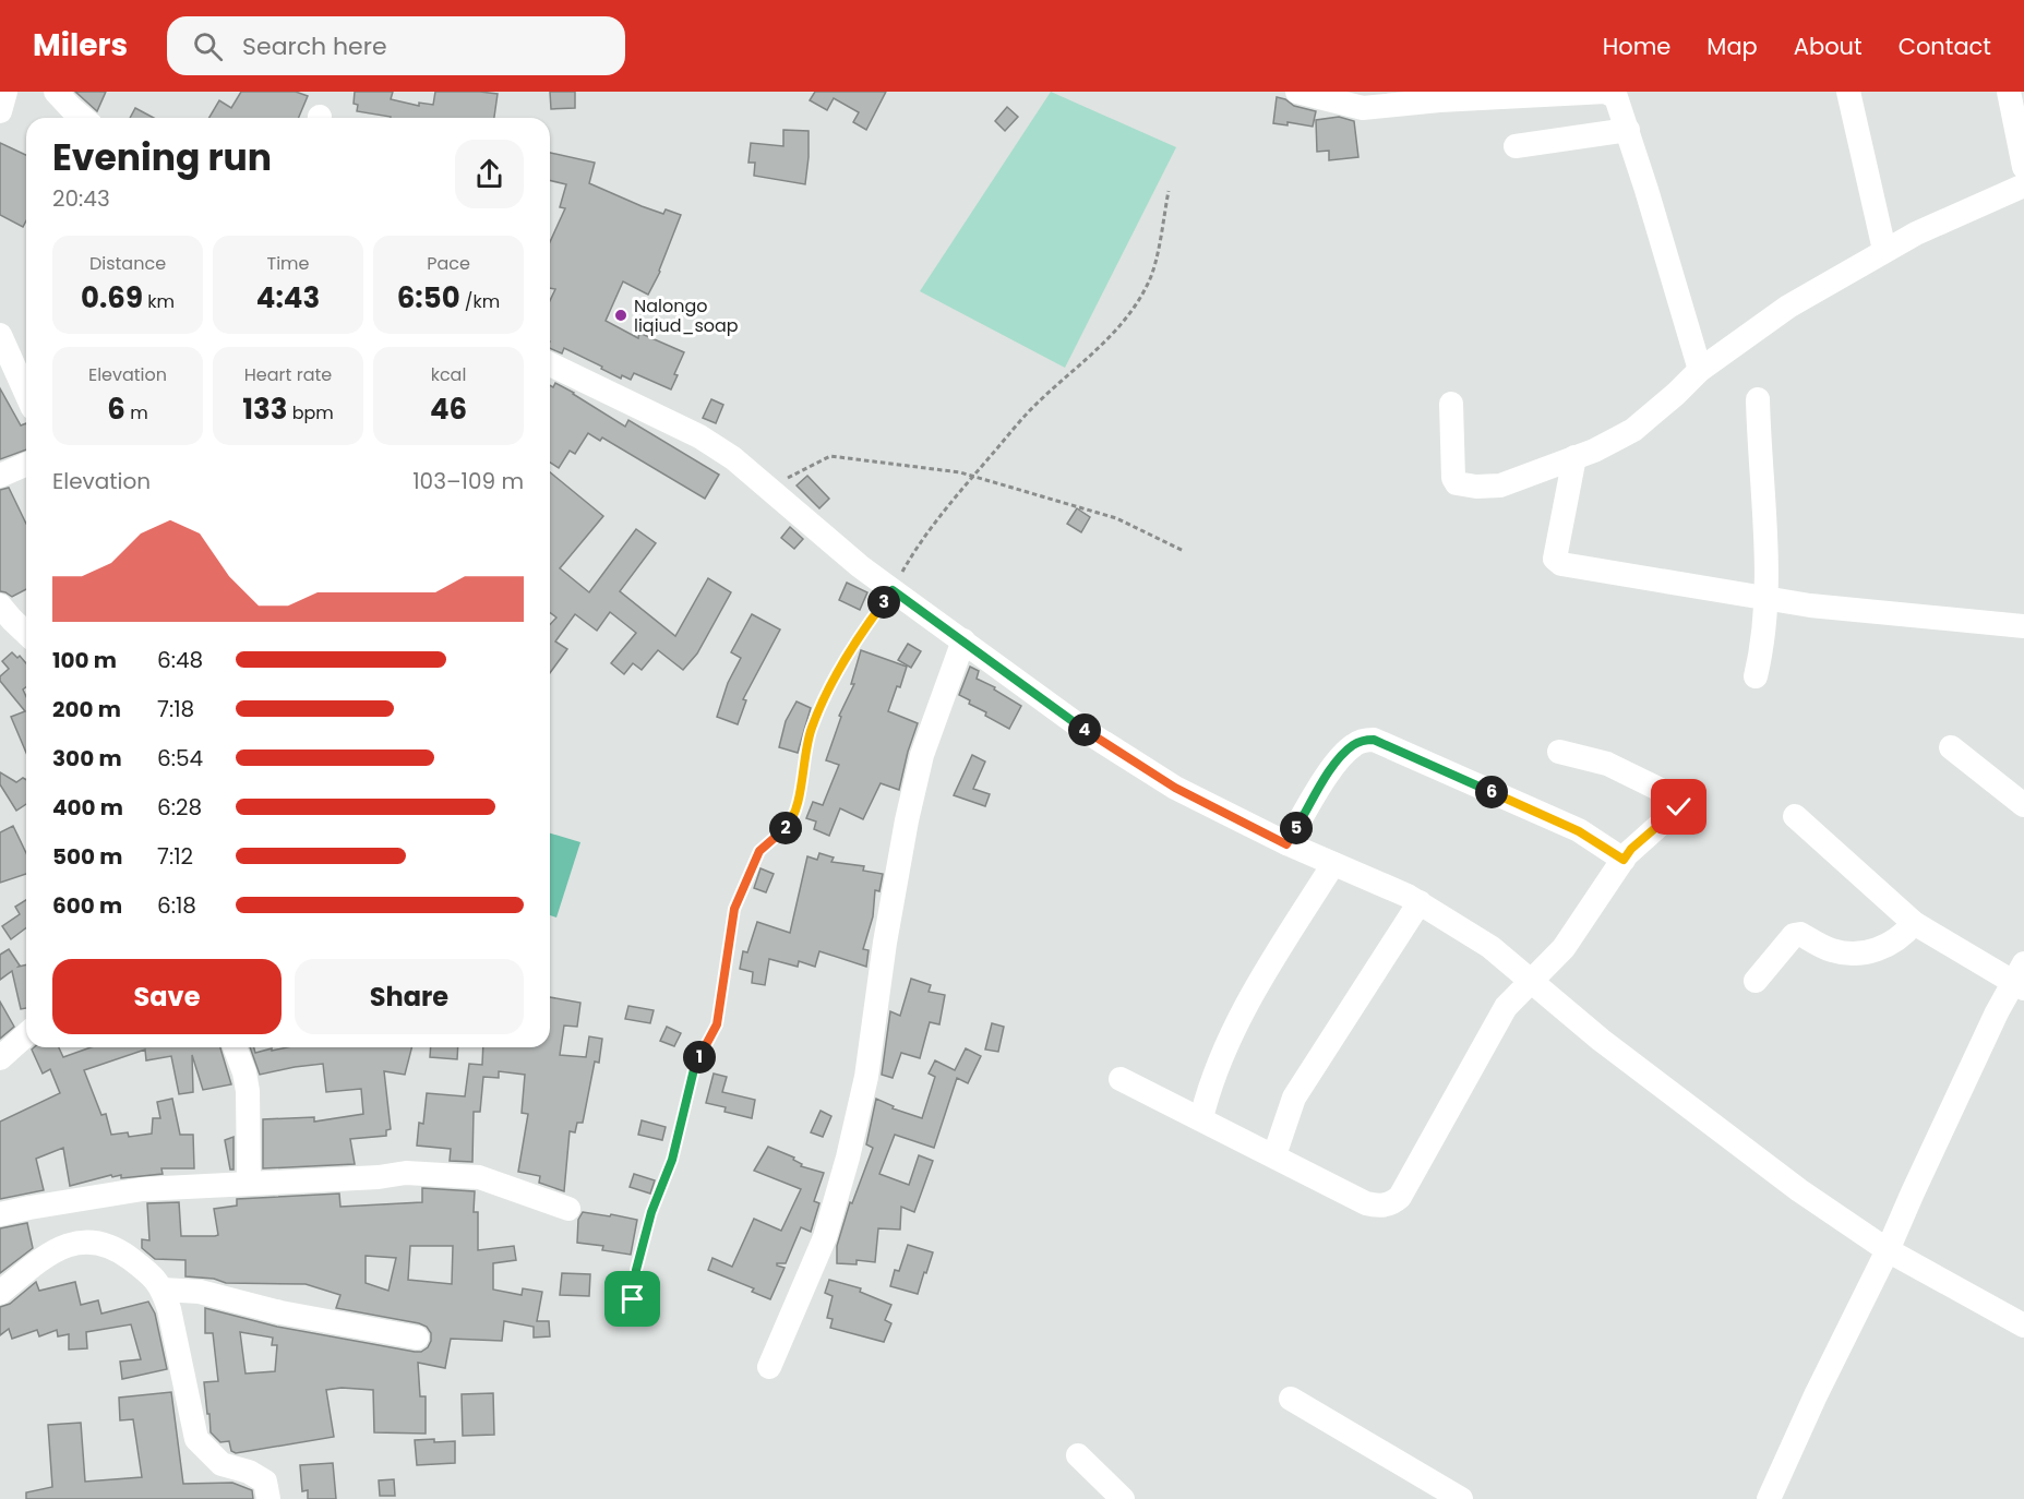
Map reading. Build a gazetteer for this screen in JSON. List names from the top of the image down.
{
  "places": ["Nalongo liqiud_soap"],
  "page": {
    "header": "Milers",
    "search": "Search here",
    "nav": [
      "Home",
      "Map",
      "About",
      "Contact"
    ],
    "heading": ["Evening run", "20:43"],
    "stats": [
      ["Distance", "0.69 km"],
      ["Time", "4:43"],
      ["Pace", "6:50 /km"],
      ["Elevation", "6 m"],
      ["Heart rate", "133 bpm"],
      ["kcal", "46"]
    ],
    "chart": ["Elevation", "103–109 m"],
    "pins": [
      "3",
      "4",
      "6",
      "2",
      "5",
      "1"
    ],
    "list": [
      {
        "name": "100 m",
        "note": "6:48"
      },
      {
        "name": "200 m",
        "note": "7:18"
      },
      {
        "name": "300 m",
        "note": "6:54"
      },
      {
        "name": "400 m",
        "note": "6:28"
      },
      {
        "name": "500 m",
        "note": "7:12"
      },
      {
        "name": "600 m",
        "note": "6:18"
      }
    ],
    "buttons": ["Save", "Share"]
  }
}
